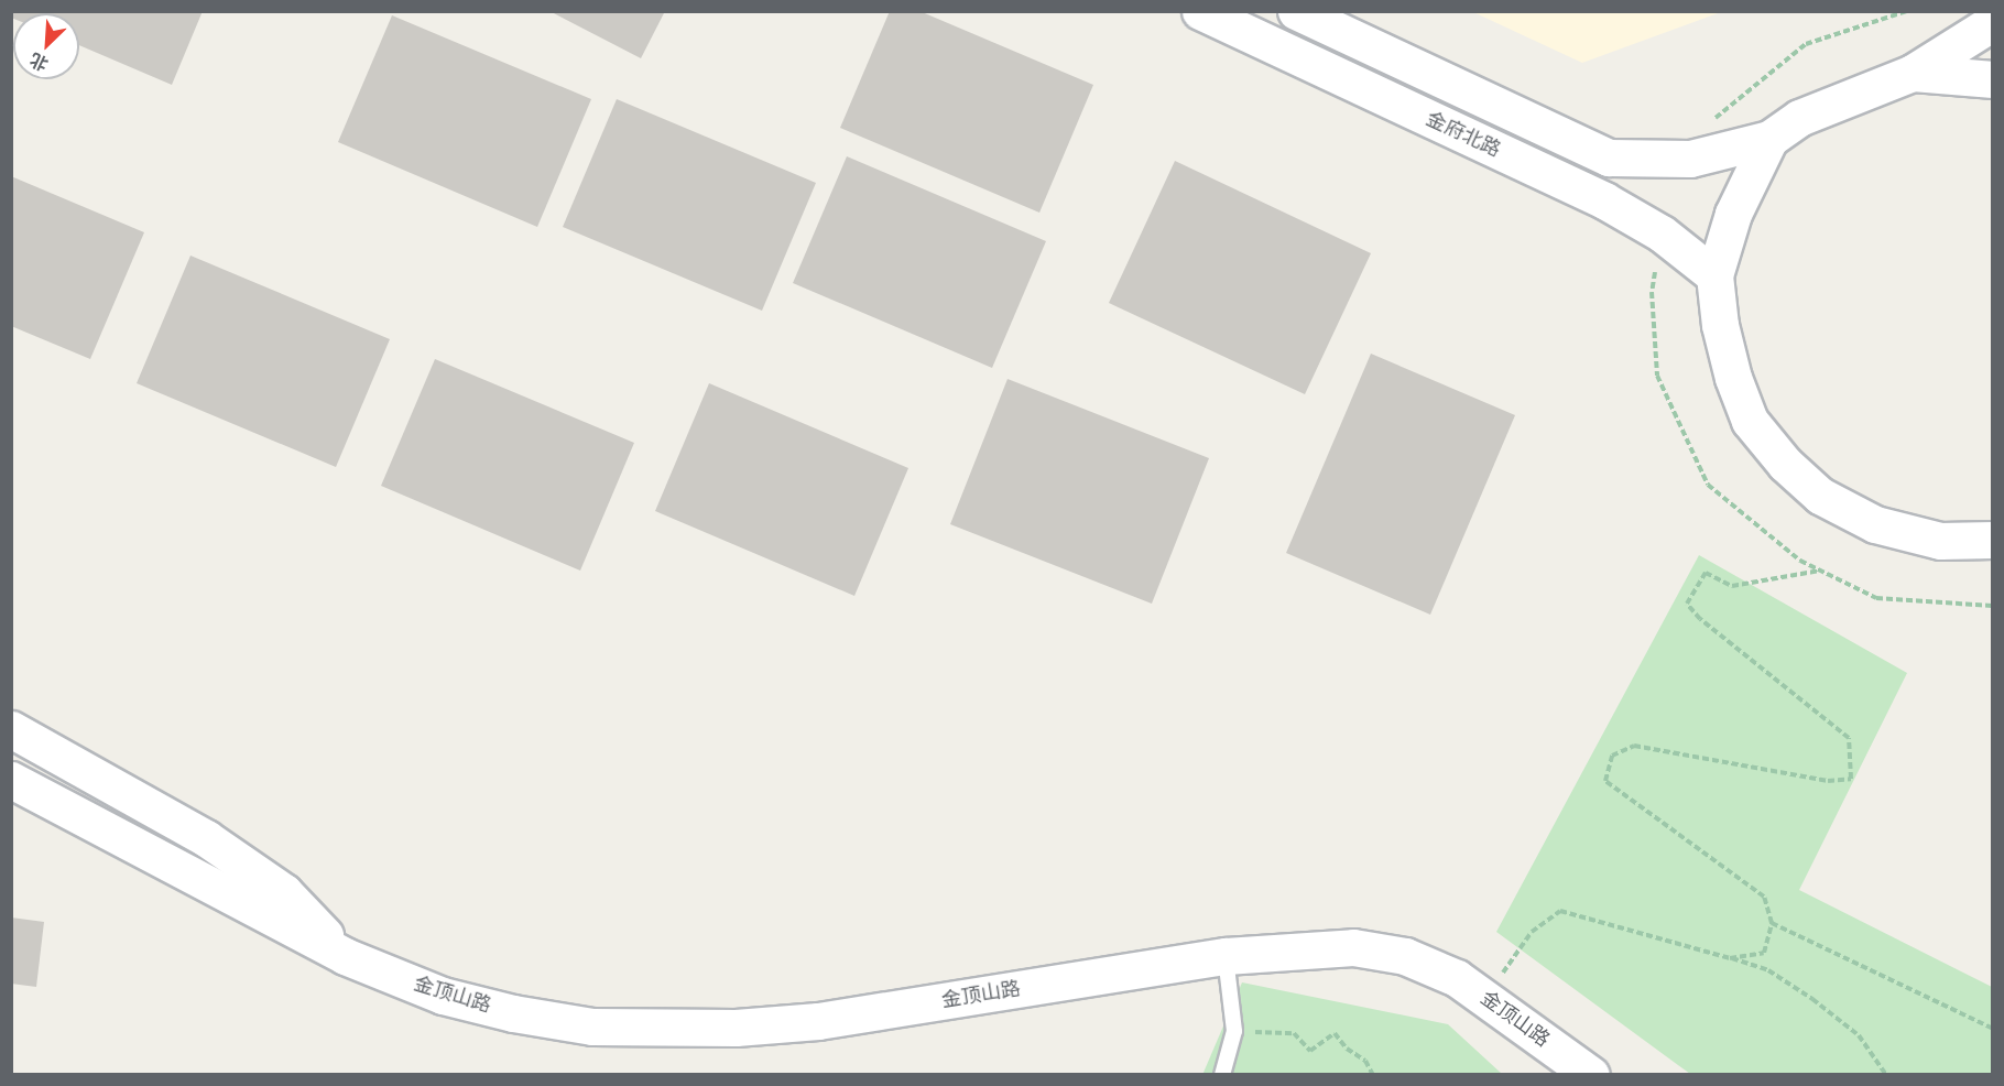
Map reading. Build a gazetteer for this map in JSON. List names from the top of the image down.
{
  "streets": {
    "street": ["金府北路", "金顶山路"]
  },
  "north": "bottom left"
}
